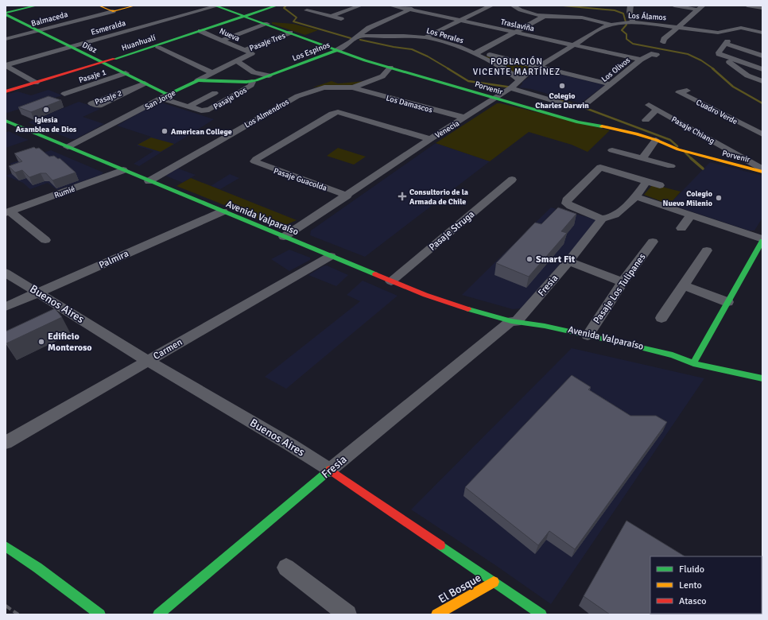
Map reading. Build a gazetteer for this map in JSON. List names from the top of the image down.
{
  "streets": {
    "street": [
      "Los Álamos",
      "Balmaceda",
      "Traslaviña",
      "Esmeralda",
      "Nueva",
      "Los Perales",
      "Pasaje Tres",
      "Huanhualí",
      "Díaz",
      "Los Espinos",
      "Los Olivos",
      "Pasaje 1",
      "Porvenir",
      "Pasaje 2",
      "Pasaje Dos",
      "San Jorge",
      "Los Damascos",
      "Cuadro Verde",
      "Los Almendros",
      "Venecia",
      "Pasaje Chiang",
      "Pasaje Guacolda",
      "Rumié",
      "Avenida Valparaíso",
      "Pasaje Struga",
      "Palmira",
      "Fresia",
      "Pasaje Los Tulipanes",
      "Buenos Aires",
      "Carmen",
      "El Bosque"
    ]
  },
  "crossings": [
    ["Los Álamos", "Venecia"],
    ["Balmaceda", "Díaz"],
    ["Traslaviña", "Los Espinos"],
    ["Traslaviña", "Los Olivos"],
    ["Traslaviña", "Venecia"],
    ["Esmeralda", "Díaz"],
    ["Esmeralda", "Porvenir"],
    ["Nueva", "Pasaje Tres"],
    ["Nueva", "Huanhualí"],
    ["Nueva", "San Jorge"],
    ["Los Perales", "Los Espinos"],
    ["Los Perales", "Venecia"],
    ["Pasaje Tres", "Porvenir"],
    ["Huanhualí", "Díaz"],
    ["Huanhualí", "Porvenir"],
    ["Díaz", "Pasaje 1"],
    ["Díaz", "Pasaje 2"],
    ["Díaz", "San Jorge"],
    ["Los Espinos", "Porvenir"],
    ["Los Espinos", "Pasaje Dos"],
    ["Los Espinos", "San Jorge"],
    ["Porvenir", "Los Almendros"],
    ["Porvenir", "Venecia"],
    ["Porvenir", "Pasaje Chiang"],
    ["San Jorge", "Avenida Valparaíso"],
    ["Los Damascos", "Los Almendros"],
    ["Los Damascos", "Venecia"],
    ["Los Almendros", "Avenida Valparaíso"],
    ["Venecia", "Pasaje Guacolda"],
    ["Venecia", "Avenida Valparaíso"],
    ["Rumié", "Avenida Valparaíso"],
    ["Avenida Valparaíso", "Pasaje Struga"],
    ["Avenida Valparaíso", "Palmira"],
    ["Avenida Valparaíso", "Fresia"],
    ["Avenida Valparaíso", "Pasaje Los Tulipanes"],
    ["Avenida Valparaíso", "Carmen"],
    ["Palmira", "Buenos Aires"],
    ["Fresia", "Buenos Aires"],
    ["Buenos Aires", "Carmen"],
    ["Buenos Aires", "El Bosque"]
  ],
  "districts": ["POBLACIÓN VICENTE MARTÍNEZ"],
  "places": {
    "other": [
      "Colegio Charles Darwin",
      "Iglesia Asamblea de Dios",
      "American College",
      "Colegio Nuevo Milenio",
      "Smart Fit",
      "Edificio Monteroso"
    ],
    "health": ["Consultorio de la Armada de Chile"]
  },
  "legend": ["Fluido", "Lento", "Atasco"]
}
